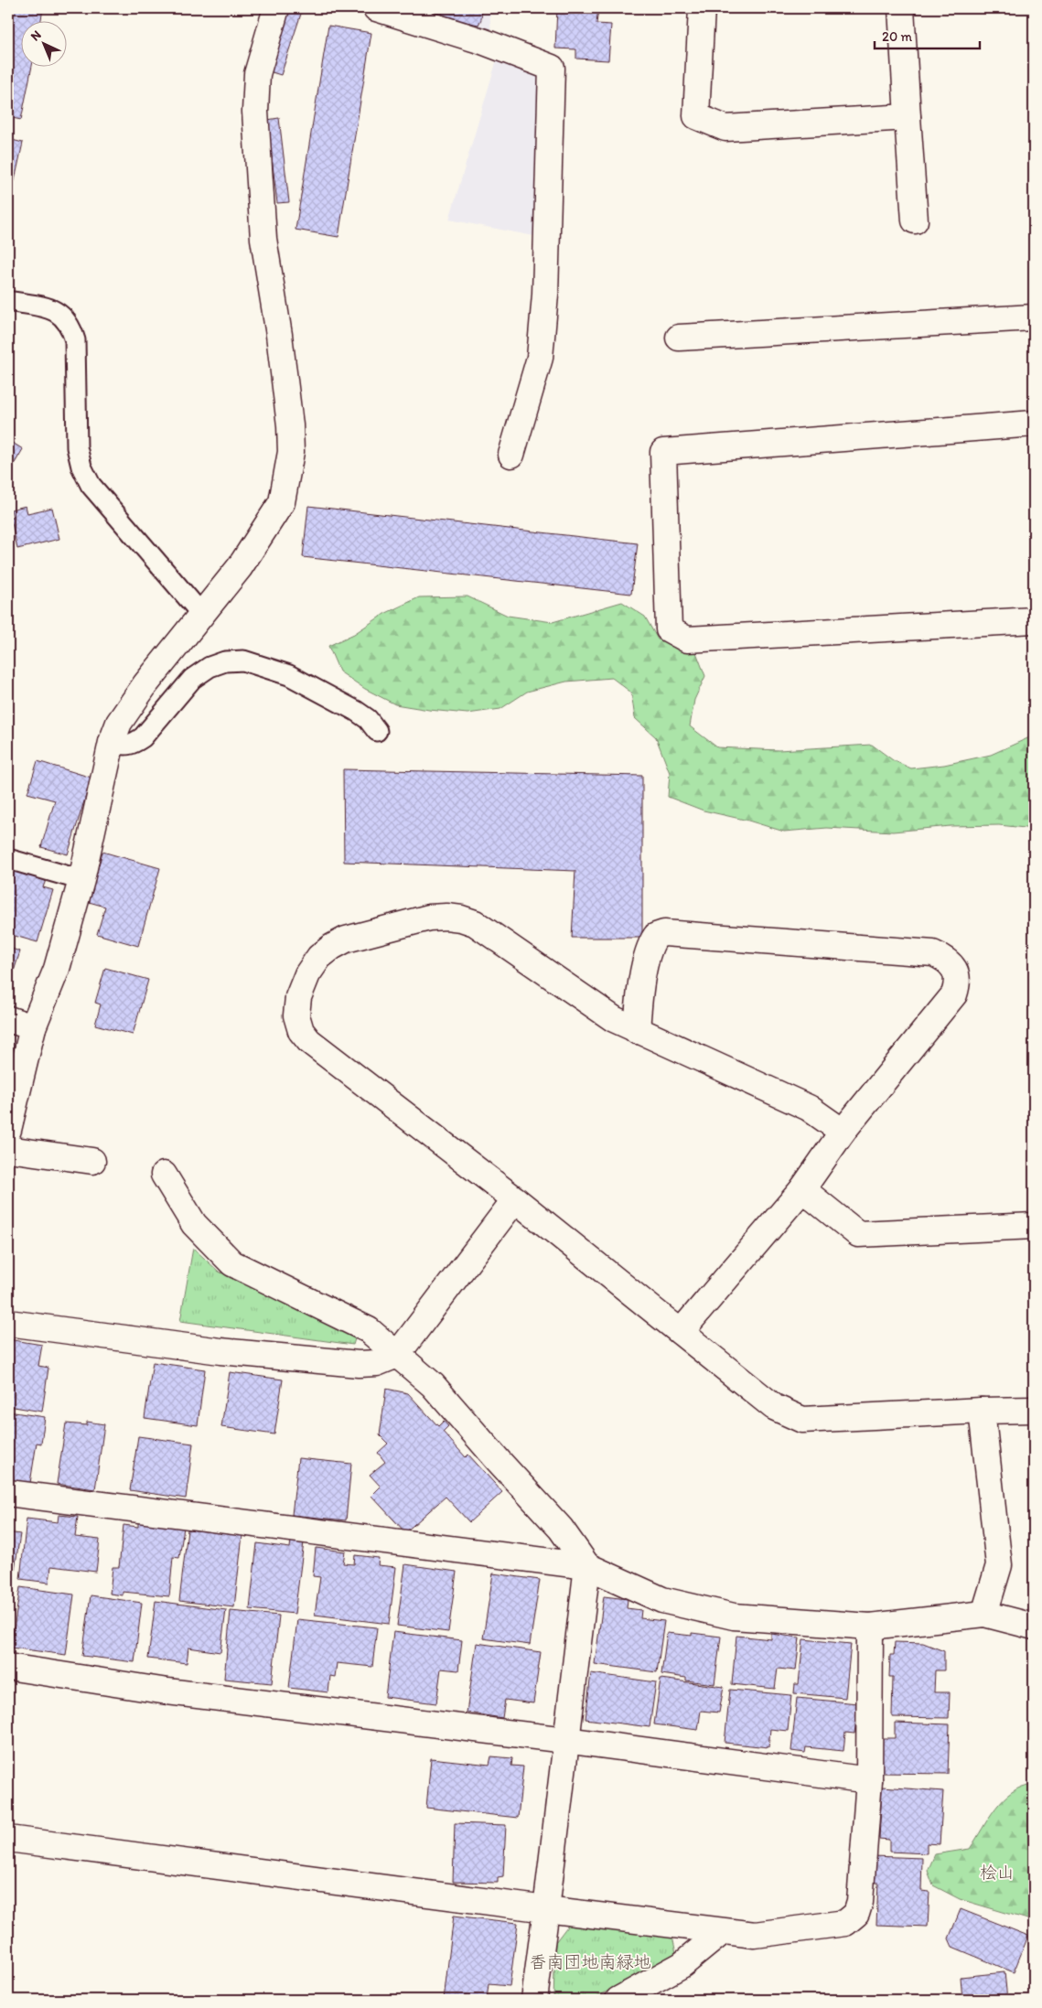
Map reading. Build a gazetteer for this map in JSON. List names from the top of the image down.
{
  "parks": ["桧山", "香南団地南緑地"],
  "scale_bar": "20 m",
  "north": "top left"
}
